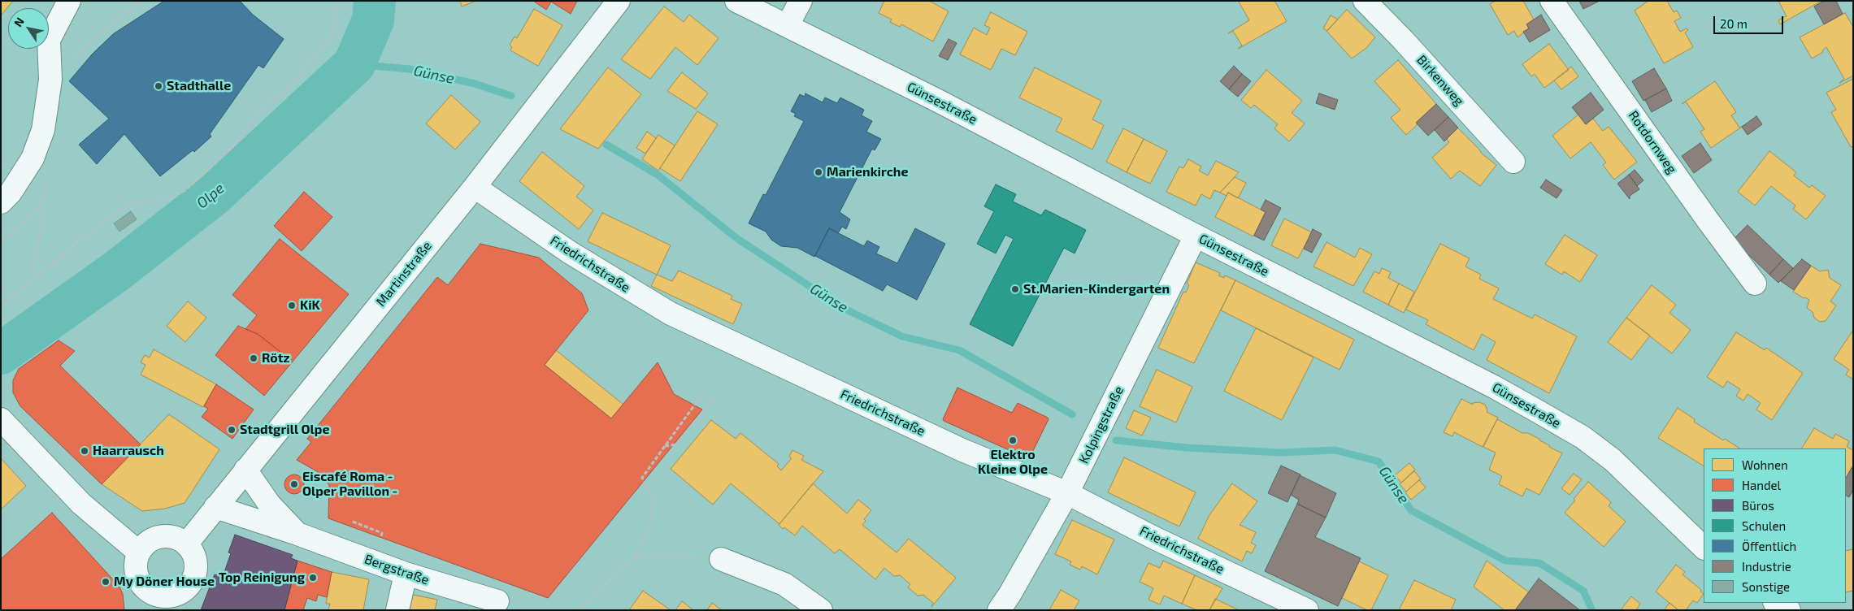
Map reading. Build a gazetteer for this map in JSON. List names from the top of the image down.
{
  "streets": {
    "street": [
      "Birkenweg",
      "Günsestraße",
      "Rotdornweg",
      "Friedrichstraße",
      "Martinstraße",
      "Kolpingstraße",
      "Bergstraße"
    ]
  },
  "crossings": [
    ["Günsestraße", "Kolpingstraße"],
    ["Friedrichstraße", "Martinstraße"],
    ["Friedrichstraße", "Kolpingstraße"],
    ["Martinstraße", "Bergstraße"]
  ],
  "water": ["Günse", "Olpe"],
  "places": [
    "Stadthalle",
    "Marienkirche",
    "St.Marien-Kindergarten",
    "KiK",
    "Rötz",
    "Stadtgrill Olpe",
    "Elektro Kleine Olpe",
    "Haarrausch",
    "Eiscafé Roma - Olper Pavillon -",
    "Top Reinigung",
    "My Döner House"
  ],
  "legend": [
    "Wohnen",
    "Handel",
    "Büros",
    "Schulen",
    "Öffentlich",
    "Industrie",
    "Sonstige"
  ],
  "scale_bar": "20 m",
  "north": "top left"
}
